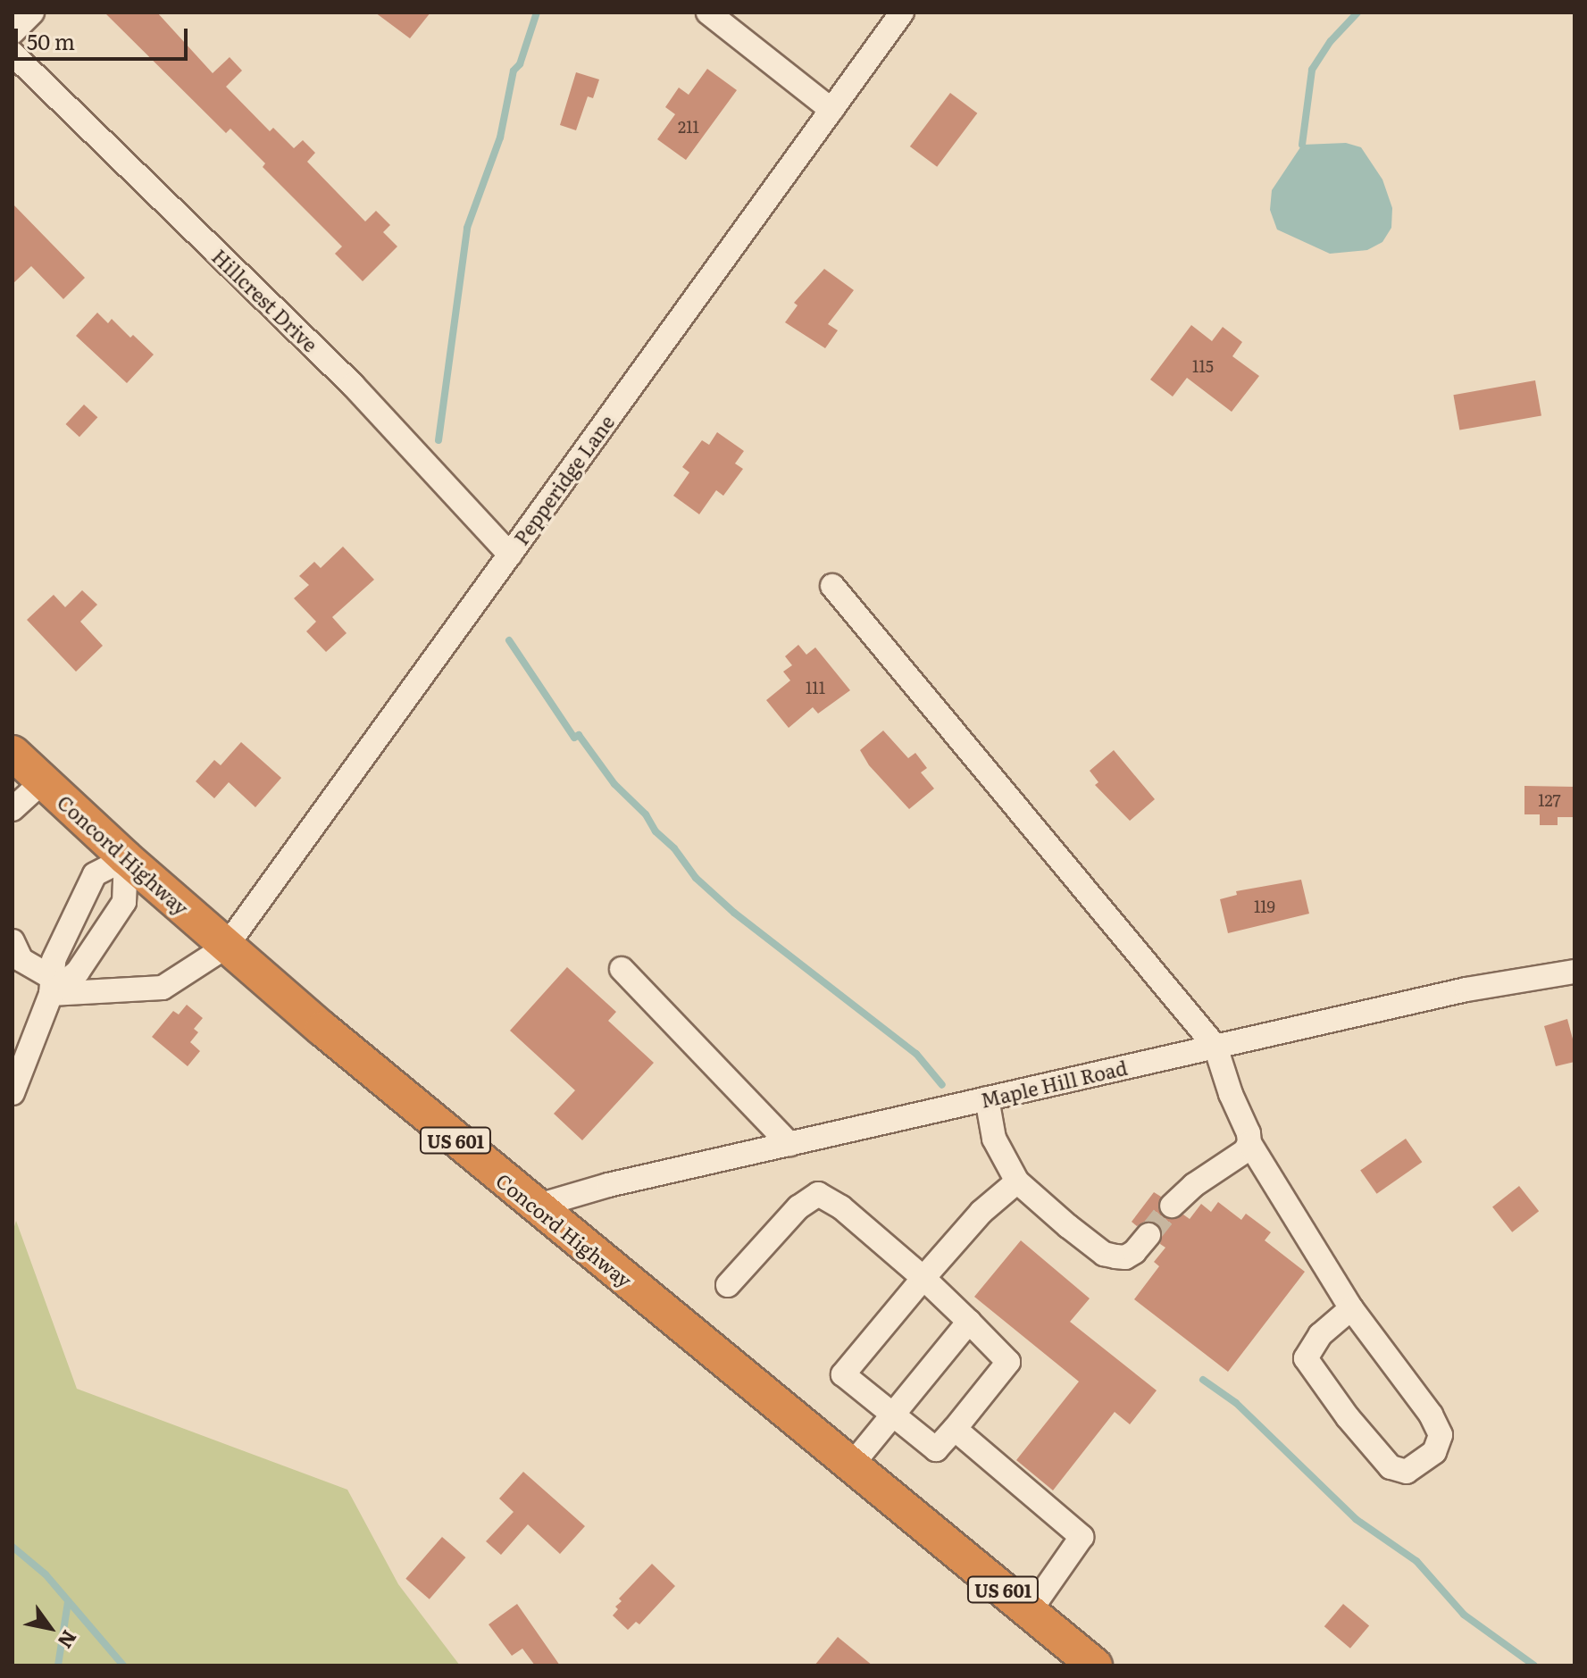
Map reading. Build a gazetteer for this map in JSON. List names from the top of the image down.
{
  "streets": {
    "highway": ["Concord Highway", "US 601"],
    "street": ["Hillcrest Drive", "Pepperidge Lane", "Maple Hill Road"]
  },
  "crossings": [
    ["Hillcrest Drive", "Pepperidge Lane"],
    ["Pepperidge Lane", "Concord Highway"],
    ["Concord Highway", "Maple Hill Road"]
  ],
  "house_numbers": [
    "211",
    "115",
    "111",
    "127",
    "119"
  ],
  "scale_bar": "50 m",
  "north": "bottom right"
}
